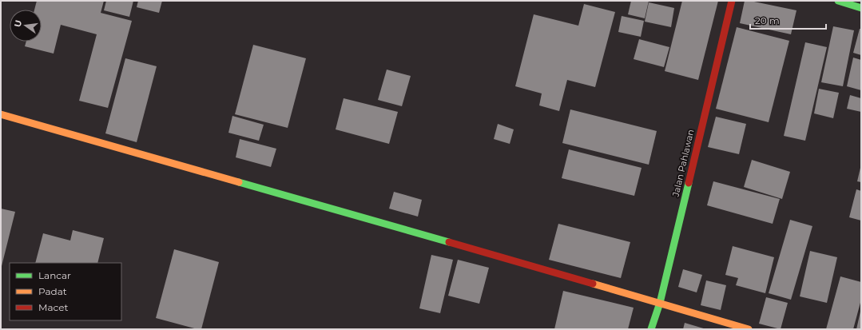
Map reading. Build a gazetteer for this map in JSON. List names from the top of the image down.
{
  "streets": {
    "main road": ["Jalan Pahlawan"]
  },
  "legend": ["Lancar", "Padat", "Macet"],
  "scale_bar": "20 m",
  "north": "left"
}
